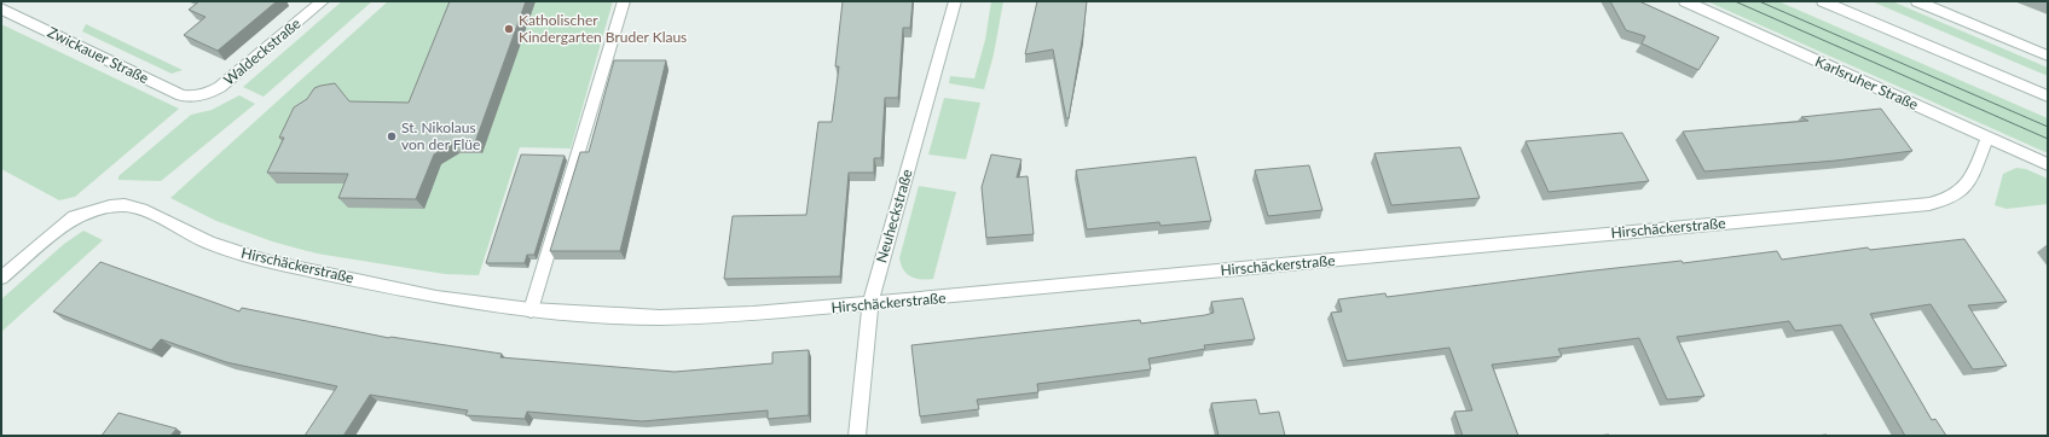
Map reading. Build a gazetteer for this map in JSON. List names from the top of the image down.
{
  "streets": {
    "street": [
      "Waldeckstraße",
      "Zwickauer Straße",
      "Karlsruher Straße",
      "Neuheckstraße",
      "Hirschäckerstraße"
    ]
  },
  "crossings": [
    ["Waldeckstraße", "Zwickauer Straße"],
    ["Karlsruher Straße", "Hirschäckerstraße"],
    ["Neuheckstraße", "Hirschäckerstraße"]
  ],
  "places": ["Katholischer Kindergarten Bruder Klaus", "St. Nikolaus von der Flüe"]
}
